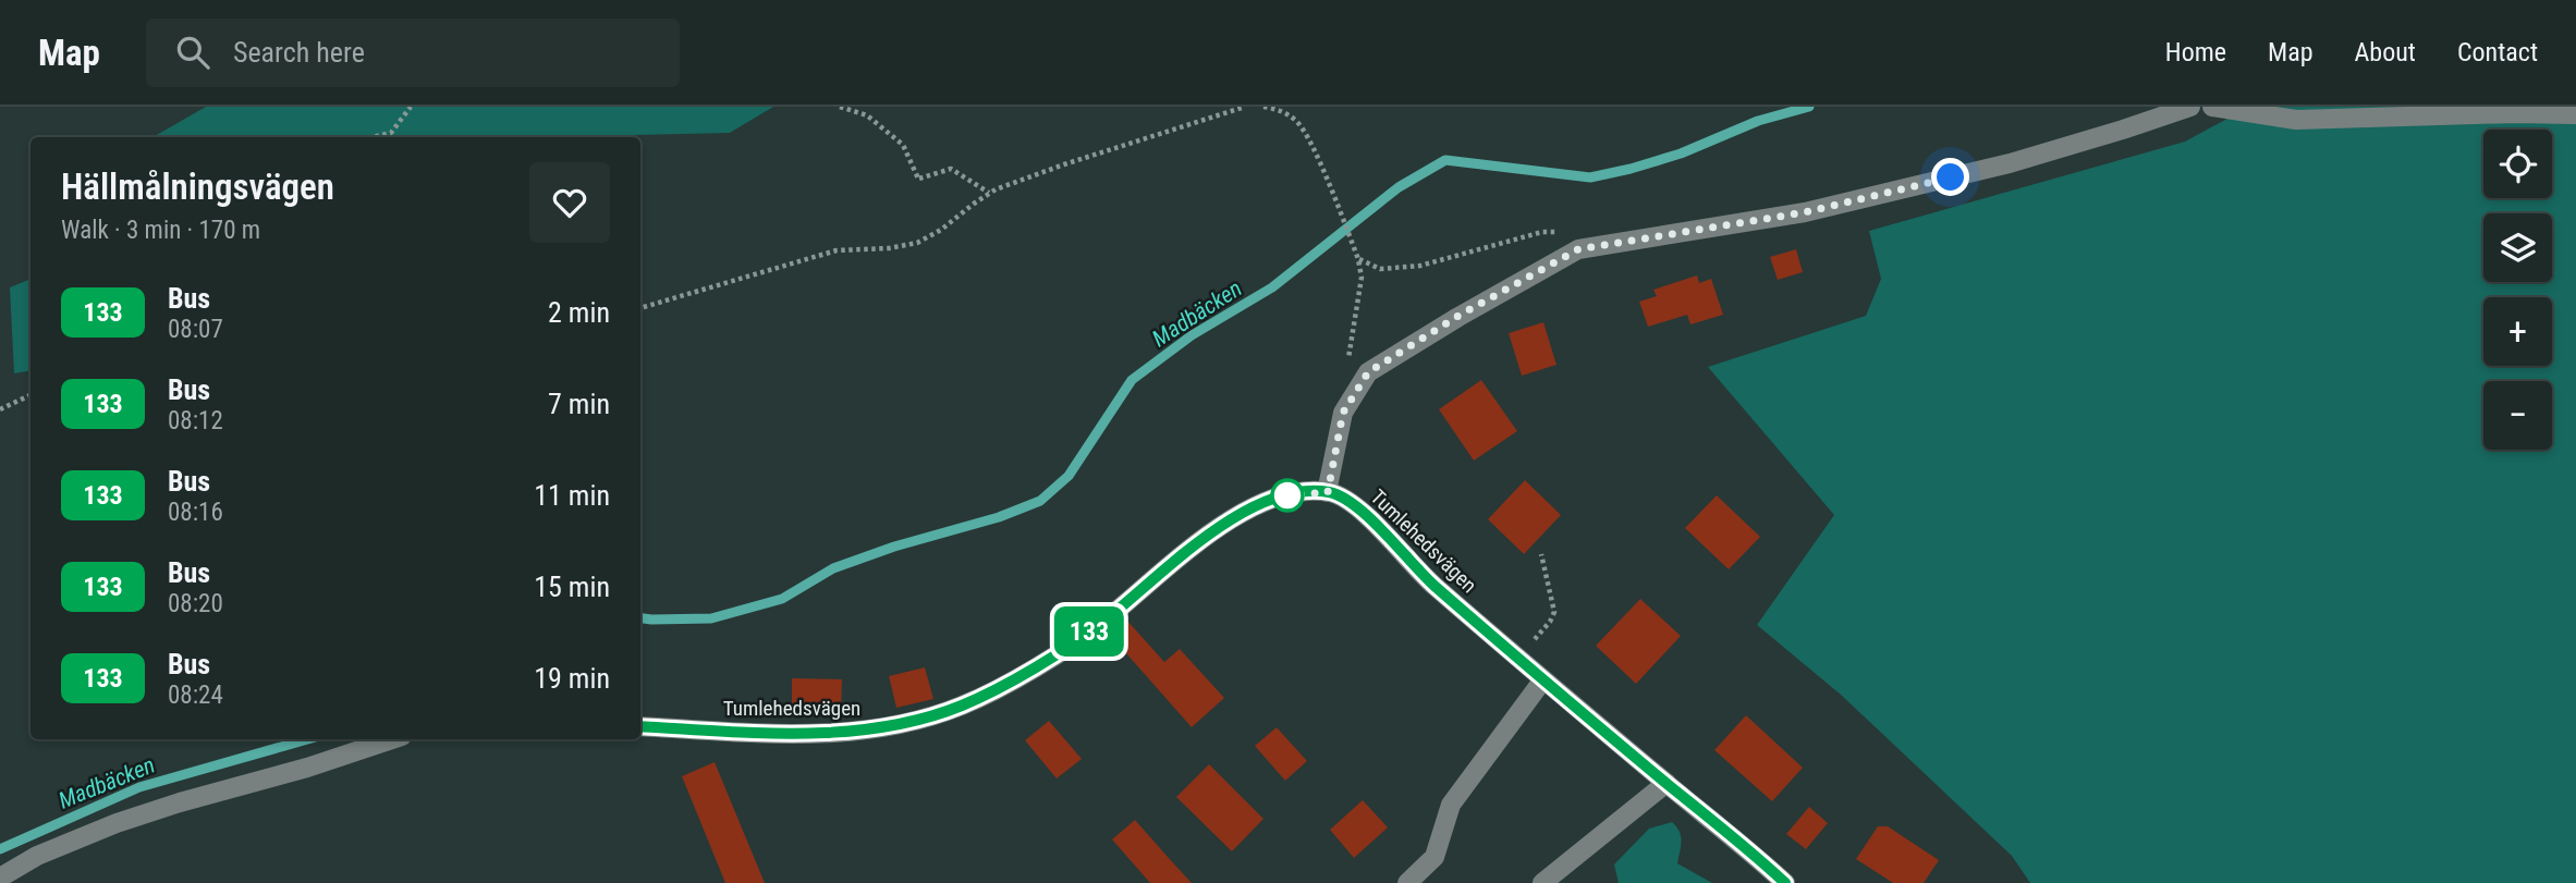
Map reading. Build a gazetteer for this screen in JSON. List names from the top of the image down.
{
  "streets": {
    "street": ["Tumlehedsvägen"]
  },
  "water": ["Madbäcken"],
  "lines": ["bus line 133"],
  "page": {
    "header": "Map",
    "search": "Search here",
    "nav": [
      "Home",
      "Map",
      "About",
      "Contact"
    ],
    "on_map": "133",
    "map_buttons": ["+", "−"],
    "heading": ["Hällmålningsvägen", "Walk · 3 min · 170 m"],
    "list": [
      {
        "mark": "133",
        "name": "Bus",
        "note": "08:07",
        "value": "2 min"
      },
      {
        "mark": "133",
        "name": "Bus",
        "note": "08:12",
        "value": "7 min"
      },
      {
        "mark": "133",
        "name": "Bus",
        "note": "08:16",
        "value": "11 min"
      },
      {
        "mark": "133",
        "name": "Bus",
        "note": "08:20",
        "value": "15 min"
      },
      {
        "mark": "133",
        "name": "Bus",
        "note": "08:24",
        "value": "19 min"
      }
    ]
  }
}
